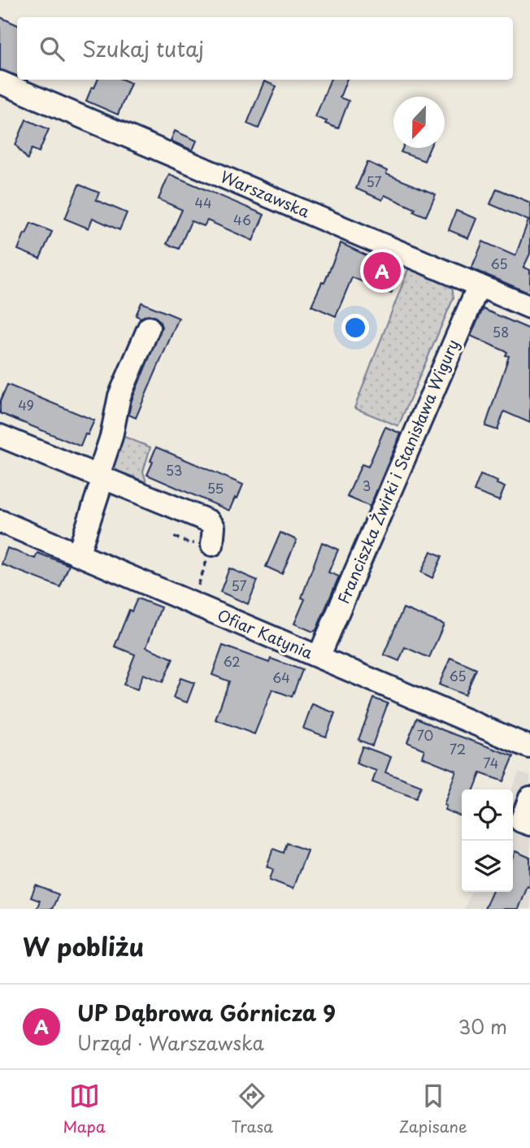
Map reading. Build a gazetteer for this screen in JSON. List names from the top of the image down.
{
  "streets": {
    "street": ["Warszawska", "Franciszka Żwirki i Stanisława Wigury", "Ofiar Katynia"]
  },
  "crossings": [
    ["Warszawska", "Franciszka Żwirki i Stanisława Wigury"],
    ["Franciszka Żwirki i Stanisława Wigury", "Ofiar Katynia"]
  ],
  "house_numbers": [
    "57",
    "44",
    "46",
    "65",
    "58",
    "49",
    "53",
    "3",
    "55",
    "57",
    "62",
    "65",
    "64",
    "70",
    "72",
    "74"
  ],
  "north": "bottom",
  "page": {
    "search": "Szukaj tutaj",
    "pins": "A",
    "heading": "W pobliżu",
    "list": [
      {
        "mark": "A",
        "name": "UP Dąbrowa Górnicza 9",
        "note": "Urząd · Warszawska",
        "value": "30 m"
      }
    ],
    "nav": ["Mapa", "Trasa", "Zapisane"]
  }
}
